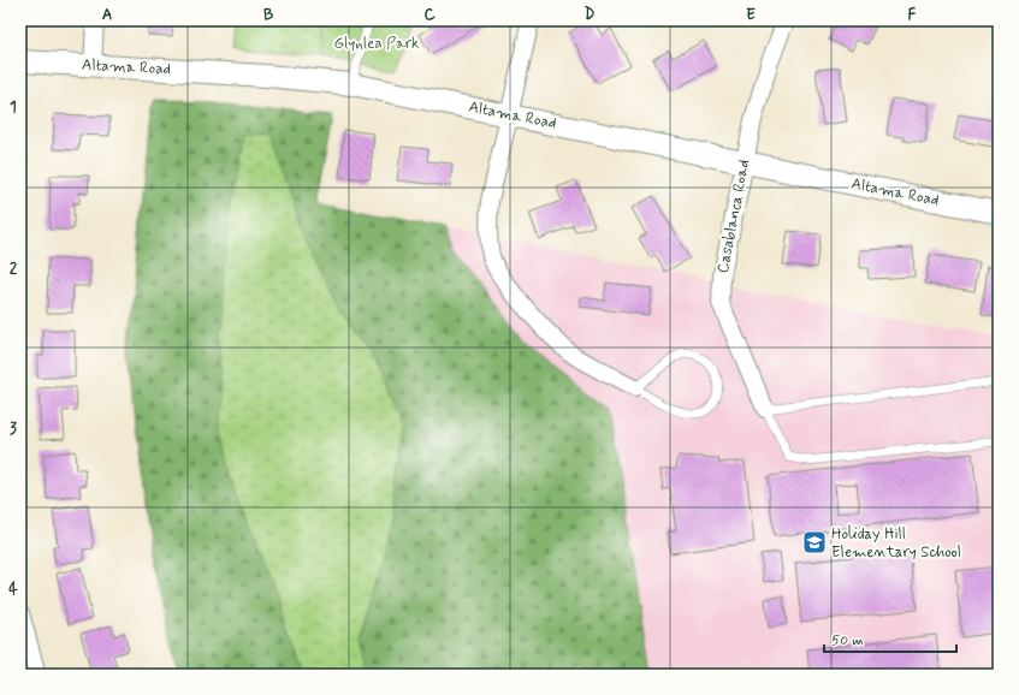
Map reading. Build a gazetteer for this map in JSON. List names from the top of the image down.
{
  "streets": {
    "street": ["Altama Road", "Casablanca Road"]
  },
  "crossings": [
    ["Altama Road", "Casablanca Road"]
  ],
  "parks": ["Glynlea Park"],
  "places": {
    "school or university": ["Holiday Hill Elementary School"]
  },
  "scale_bar": "50 m",
  "grid": {
    "columns": [
      "A",
      "B",
      "C",
      "D",
      "E",
      "F"
    ],
    "rows": [
      "1",
      "2",
      "3",
      "4"
    ]
  }
}
